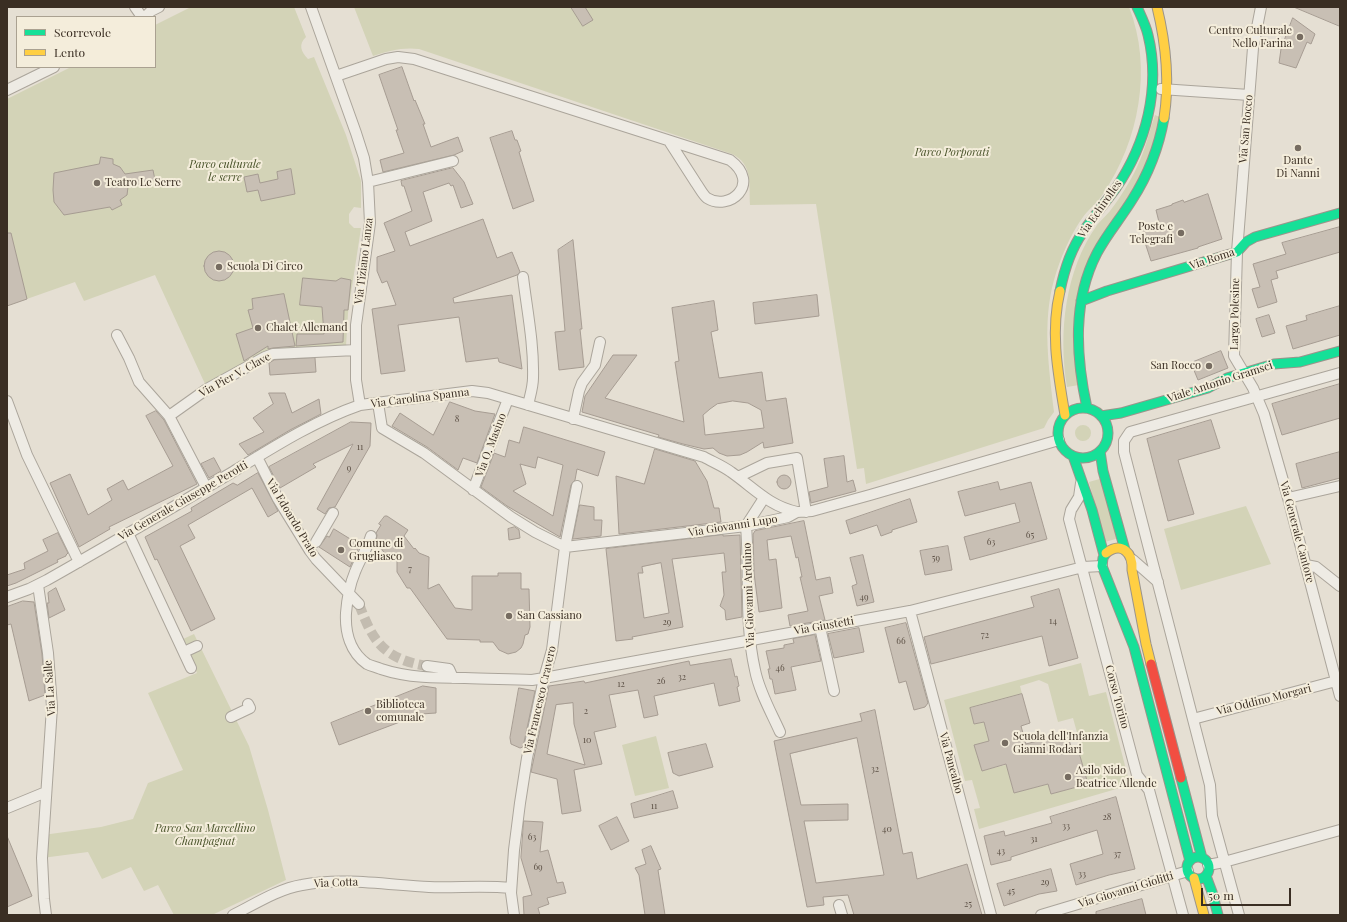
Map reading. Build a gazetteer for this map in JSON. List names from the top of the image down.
{
  "streets": {
    "street": [
      "Via San Rocco",
      "Via Echirolles",
      "Via Roma",
      "Via Tiziano Lanza",
      "Largo Polesine",
      "Via Pier V. Clave",
      "Viale Antonio Gramsci",
      "Via Carolina Spanna",
      "Via O. Masino",
      "Via Generale Giuseppe Perotti",
      "Via Edoardo Prato",
      "Via Giovanni Lupo",
      "Via Generale Cantore",
      "Via Giovanni Arduino",
      "Via Giustetti",
      "Via La Salle",
      "Corso Torino",
      "Via Francesco Cravero",
      "Via Oddino Morgari",
      "Via Panealbo",
      "Via Cotta",
      "Via Giovanni Giolitti"
    ]
  },
  "crossings": [
    ["Via San Rocco", "Via Roma"],
    ["Via San Rocco", "Largo Polesine"],
    ["Via Echirolles", "Via Roma"],
    ["Via Echirolles", "Viale Antonio Gramsci"],
    ["Via Echirolles", "Via Giovanni Lupo"],
    ["Via Roma", "Largo Polesine"],
    ["Via Tiziano Lanza", "Via Pier V. Clave"],
    ["Via Tiziano Lanza", "Via Carolina Spanna"],
    ["Via Tiziano Lanza", "Via Generale Giuseppe Perotti"],
    ["Largo Polesine", "Viale Antonio Gramsci"],
    ["Largo Polesine", "Via Generale Cantore"],
    ["Viale Antonio Gramsci", "Via Giovanni Lupo"],
    ["Viale Antonio Gramsci", "Via Generale Cantore"],
    ["Via Carolina Spanna", "Via O. Masino"],
    ["Via Carolina Spanna", "Via Generale Giuseppe Perotti"],
    ["Via Carolina Spanna", "Via Giovanni Lupo"],
    ["Via Generale Giuseppe Perotti", "Via Edoardo Prato"],
    ["Via Generale Giuseppe Perotti", "Via La Salle"],
    ["Via Edoardo Prato", "Via Giustetti"],
    ["Via Giovanni Lupo", "Via Giovanni Arduino"],
    ["Via Giovanni Lupo", "Via Francesco Cravero"],
    ["Via Generale Cantore", "Via Oddino Morgari"],
    ["Via Giovanni Arduino", "Via Giustetti"],
    ["Via Giustetti", "Corso Torino"],
    ["Via Giustetti", "Via Francesco Cravero"],
    ["Via Giustetti", "Via Panealbo"],
    ["Corso Torino", "Via Giovanni Giolitti"],
    ["Via Francesco Cravero", "Via Cotta"]
  ],
  "parks": ["Parco Porporati", "Parco culturale le serre", "Parco San Marcellino Champagnat"],
  "places": [
    "Centro Culturale Nello Farina",
    "Dante Di Nanni",
    "Teatro Le Serre",
    "Poste e Telegrafi",
    "Scuola Di Circo",
    "Chalet Allemand",
    "San Rocco",
    "Comune di Grugliasco",
    "San Cassiano",
    "Biblioteca comunale",
    "Scuola dell'Infanzia Gianni Rodari",
    "Asilo Nido Beatrice Allende"
  ],
  "house_numbers": [
    "8",
    "11",
    "9",
    "65",
    "63",
    "59",
    "7",
    "49",
    "14",
    "29",
    "72",
    "66",
    "46",
    "32",
    "26",
    "12",
    "2",
    "10",
    "32",
    "11",
    "28",
    "33",
    "40",
    "63",
    "31",
    "43",
    "37",
    "69",
    "33",
    "29",
    "45",
    "25"
  ],
  "legend": ["Scorrevole", "Lento"],
  "scale_bar": "50 m"
}
